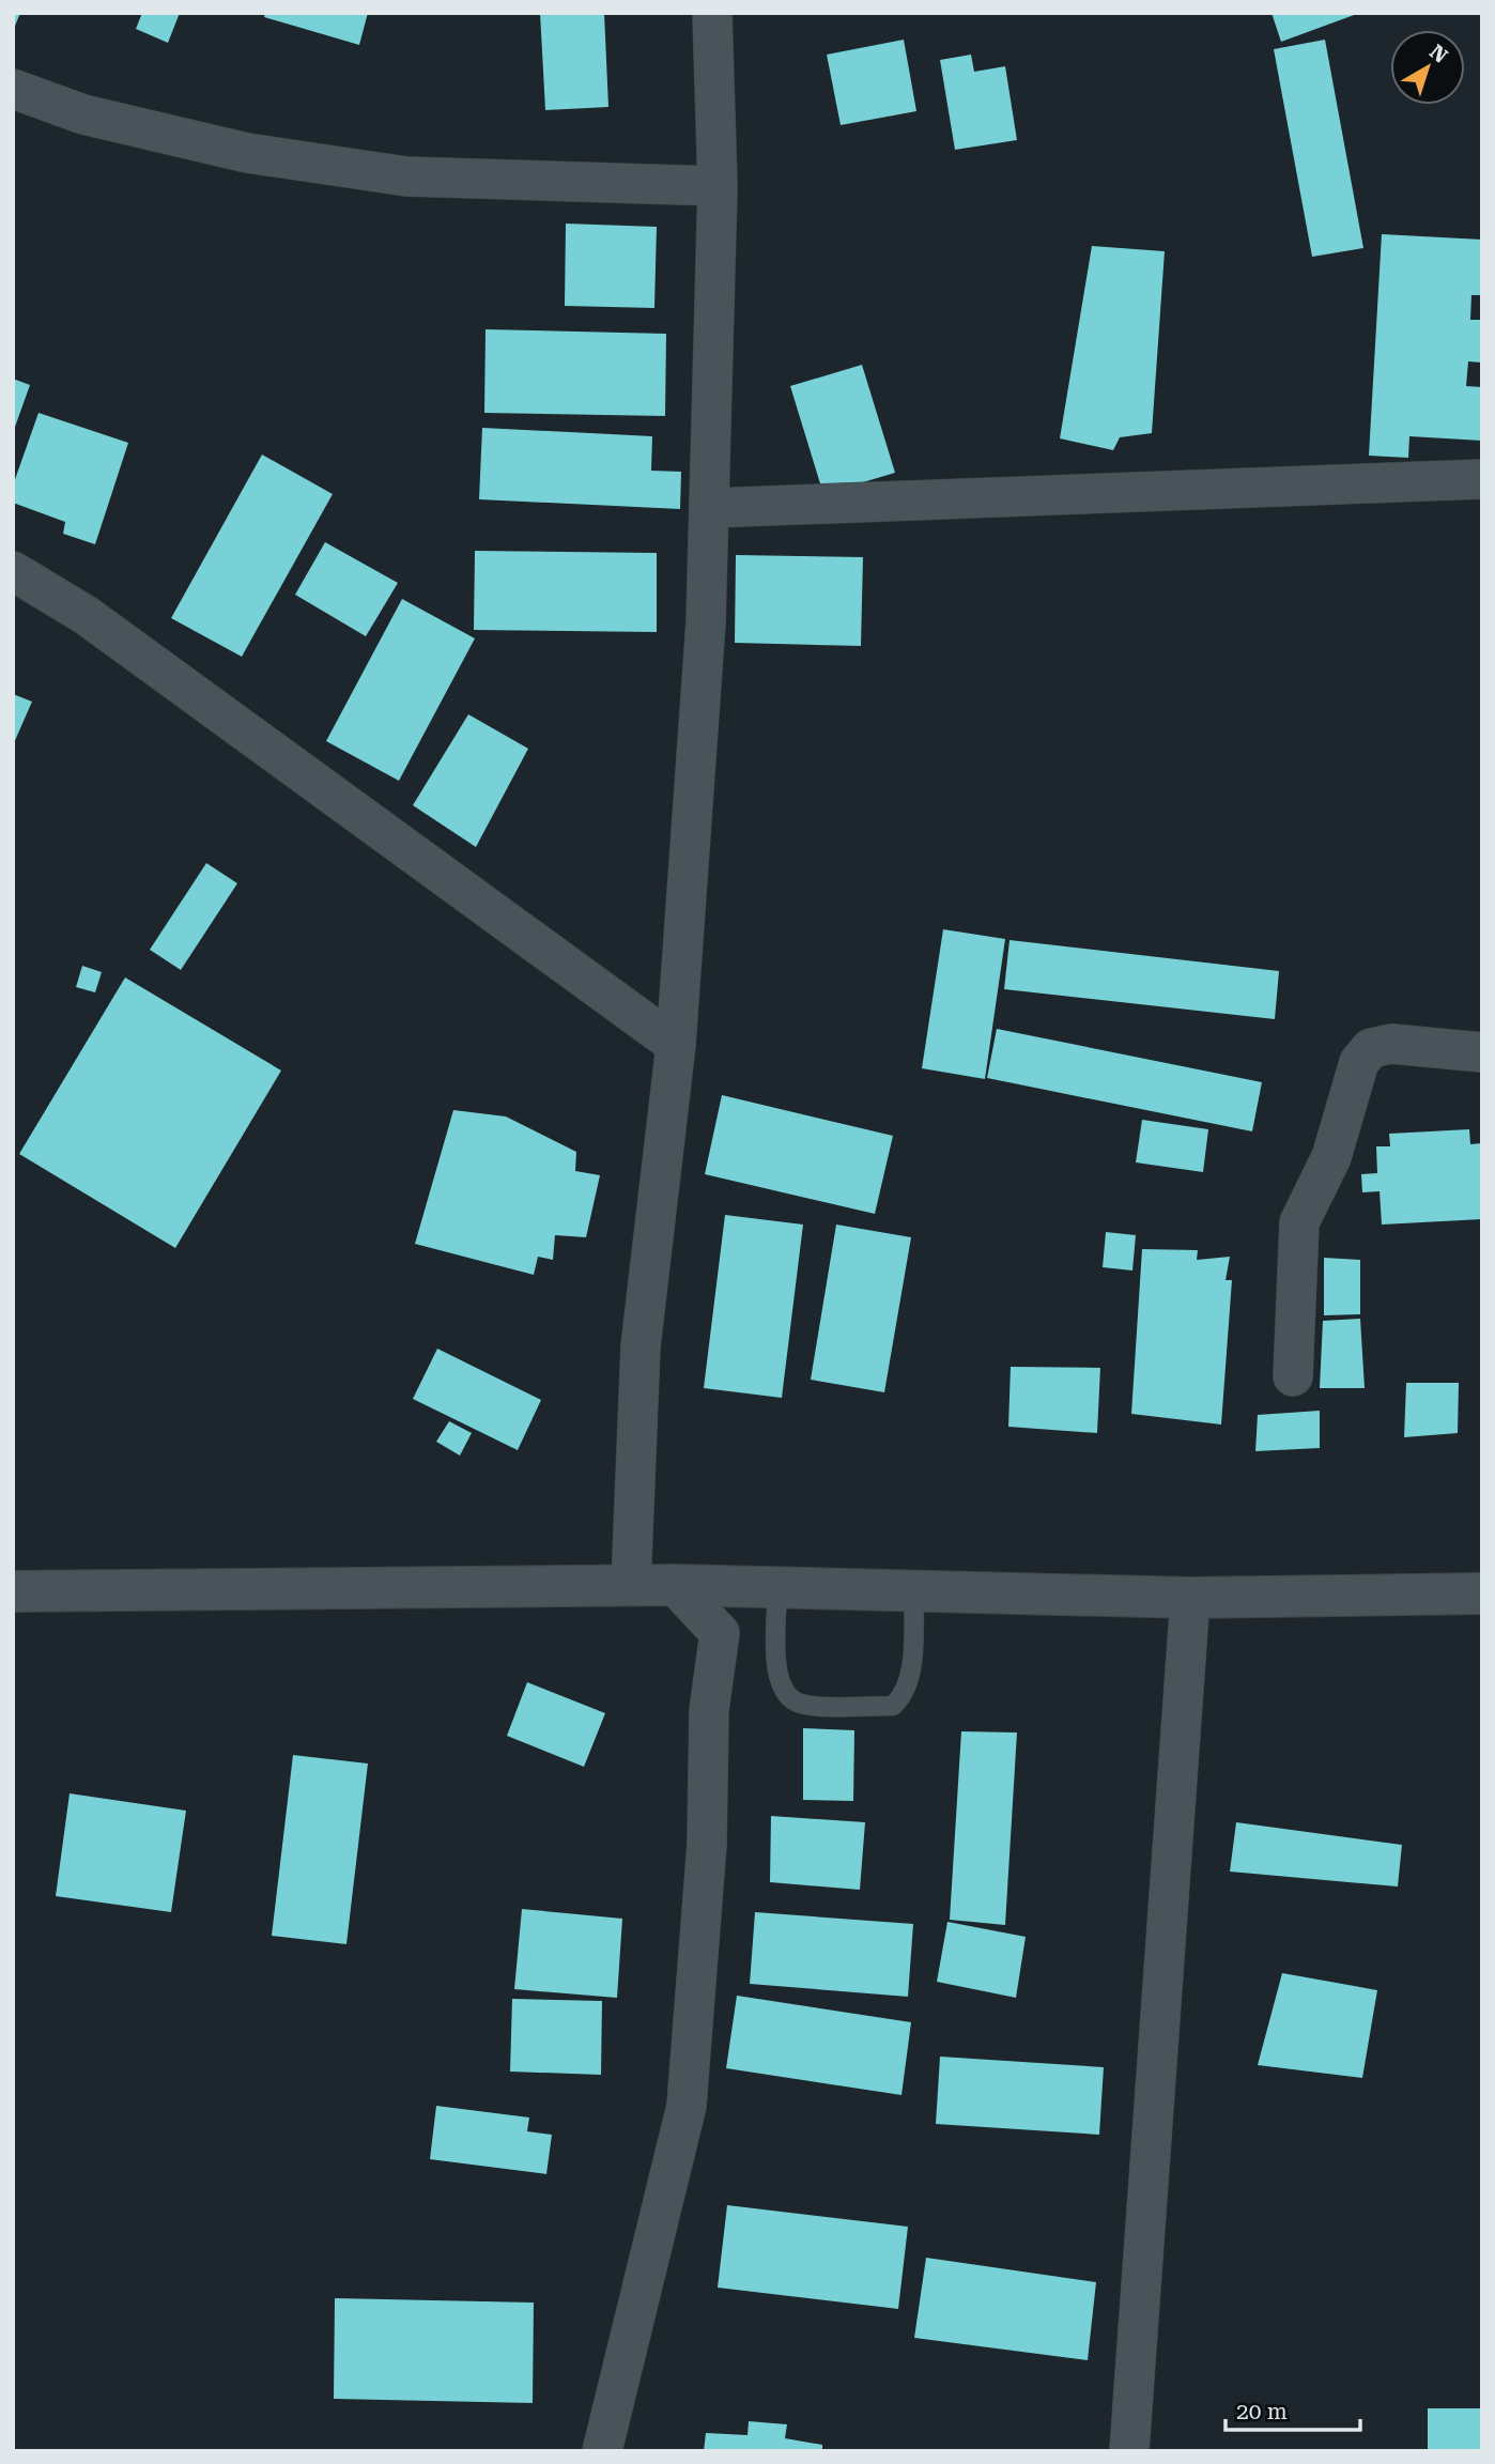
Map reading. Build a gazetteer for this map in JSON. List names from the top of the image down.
{
  "scale_bar": "20 m",
  "north": "top right"
}
